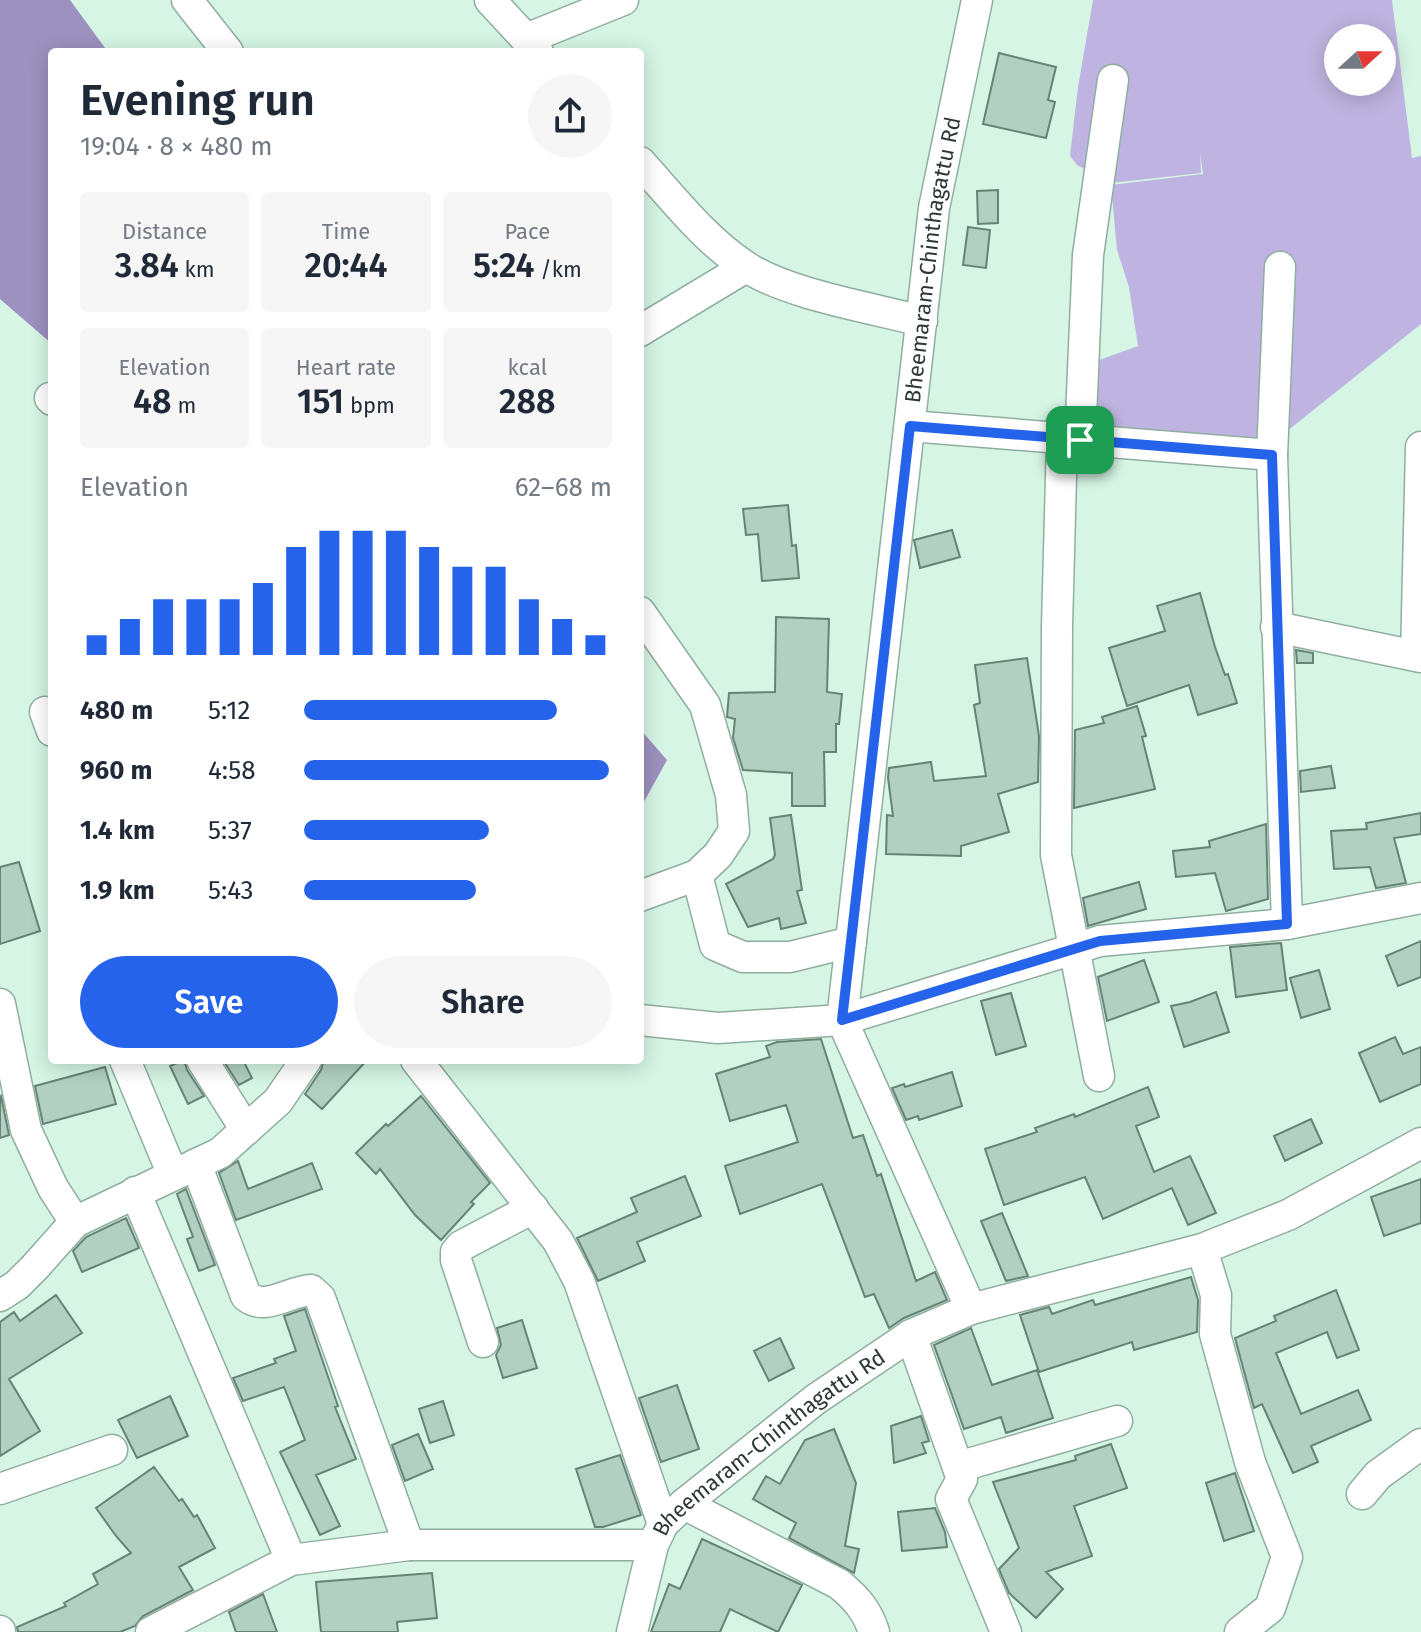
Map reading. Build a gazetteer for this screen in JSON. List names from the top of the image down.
{
  "streets": {
    "street": ["Bheemaram-Chinthagattu Rd"]
  },
  "north": "right",
  "page": {
    "heading": ["Evening run", "19:04 · 8 × 480 m"],
    "stats": [
      ["Distance", "3.84 km"],
      ["Time", "20:44"],
      ["Pace", "5:24 /km"],
      ["Elevation", "48 m"],
      ["Heart rate", "151 bpm"],
      ["kcal", "288"]
    ],
    "chart": ["Elevation", "62–68 m"],
    "list": [
      {
        "name": "480 m",
        "note": "5:12"
      },
      {
        "name": "960 m",
        "note": "4:58"
      },
      {
        "name": "1.4 km",
        "note": "5:37"
      },
      {
        "name": "1.9 km",
        "note": "5:43"
      }
    ],
    "buttons": ["Save", "Share"]
  }
}
